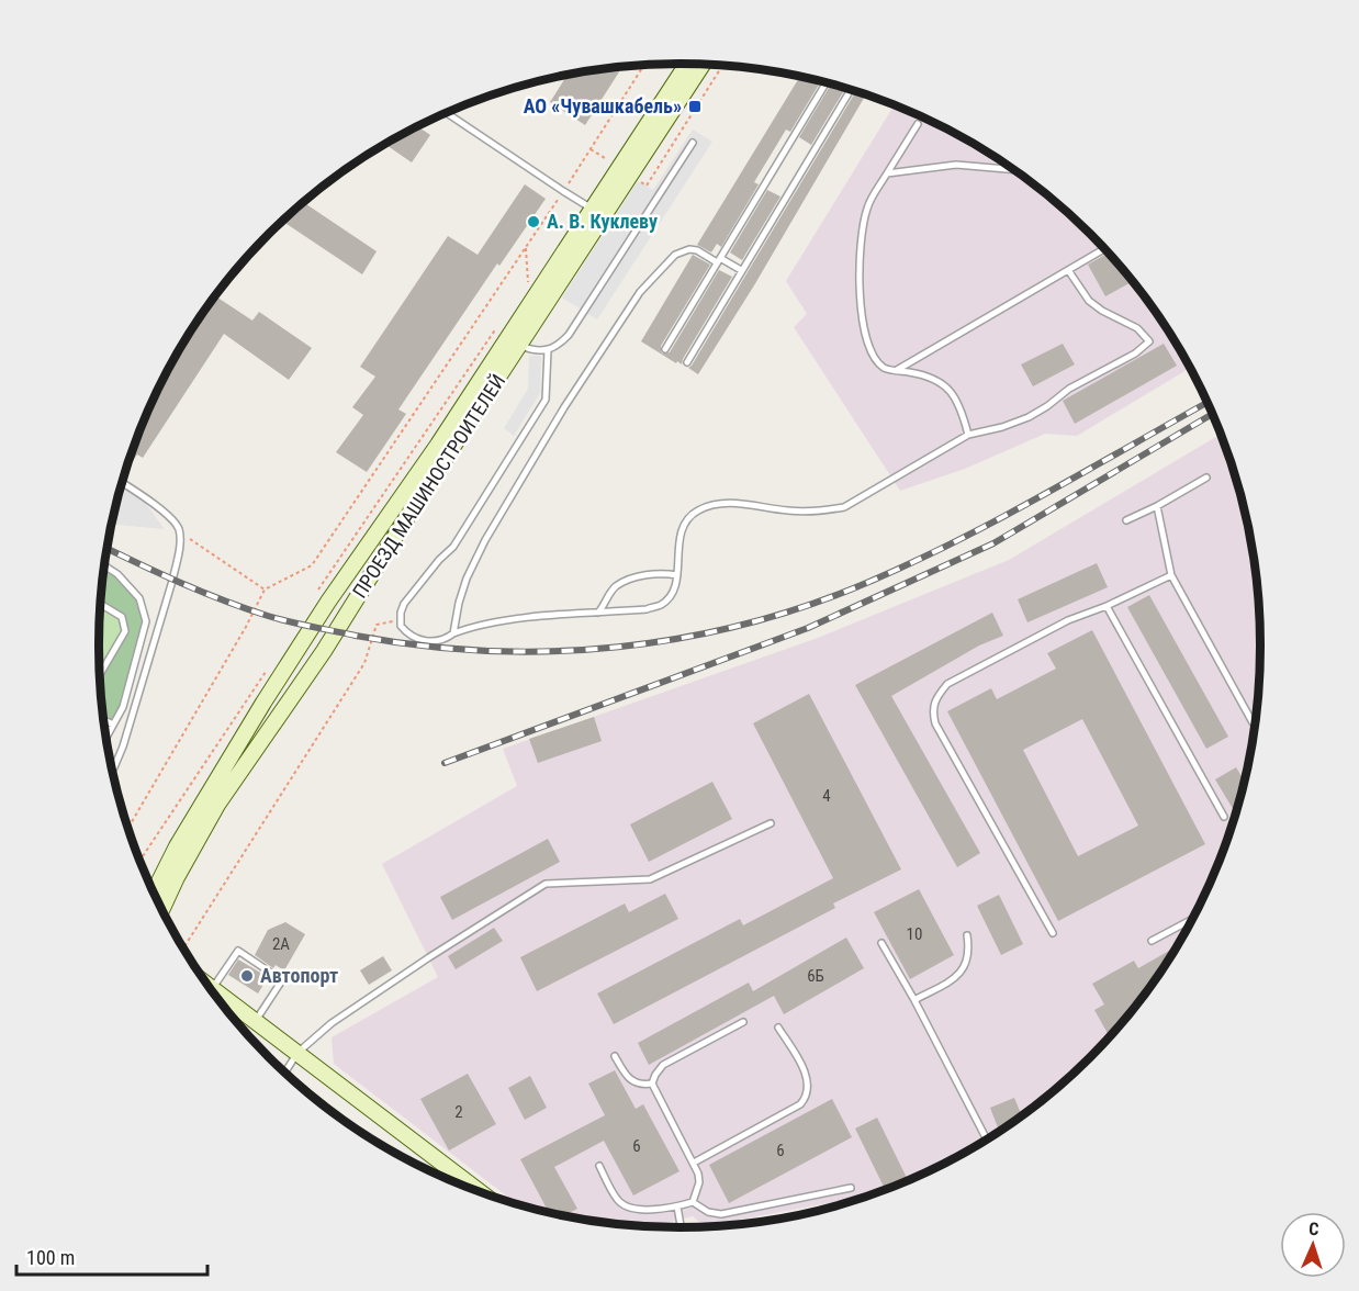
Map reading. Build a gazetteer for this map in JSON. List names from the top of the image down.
{
  "streets": {
    "main road": ["ПРОЕЗД МАШИНОСТРОИТЕЛЕЙ"]
  },
  "places": {
    "transit": ["АО «Чувашкабель»"],
    "other": ["А. В. Куклеву", "Автопорт"]
  },
  "house_numbers": [
    "4",
    "10",
    "2А",
    "6Б",
    "2",
    "6",
    "6"
  ],
  "scale_bar": "100 m",
  "north": "top"
}
